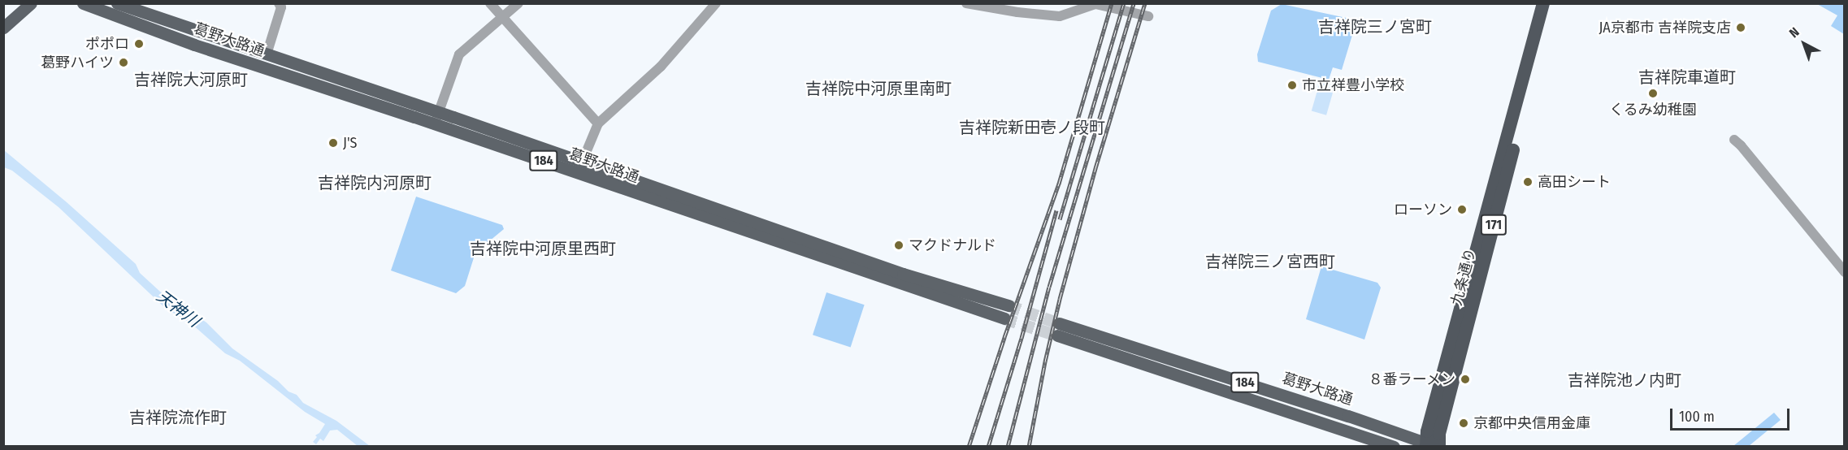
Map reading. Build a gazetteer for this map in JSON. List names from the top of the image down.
{
  "streets": {
    "highway": ["171", "九条通り"],
    "main road": ["葛野大路通", "184"]
  },
  "crossings": [
    ["葛野大路通", "九条通り"]
  ],
  "districts": [
    "吉祥院三ノ宮町",
    "吉祥院車道町",
    "吉祥院大河原町",
    "吉祥院中河原里南町",
    "吉祥院新田壱ノ段町",
    "吉祥院内河原町",
    "吉祥院中河原里西町",
    "吉祥院三ノ宮西町",
    "吉祥院池ノ内町",
    "吉祥院流作町"
  ],
  "water": ["天神川"],
  "places": [
    "JA京都市 吉祥院支店",
    "ポポロ",
    "葛野ハイツ",
    "市立祥豊小学校",
    "くるみ幼稚園",
    "J'S",
    "高田シート",
    "ローソン",
    "マクドナルド",
    "８番ラーメン",
    "京都中央信用金庫"
  ],
  "scale_bar": "100 m",
  "north": "top left"
}
